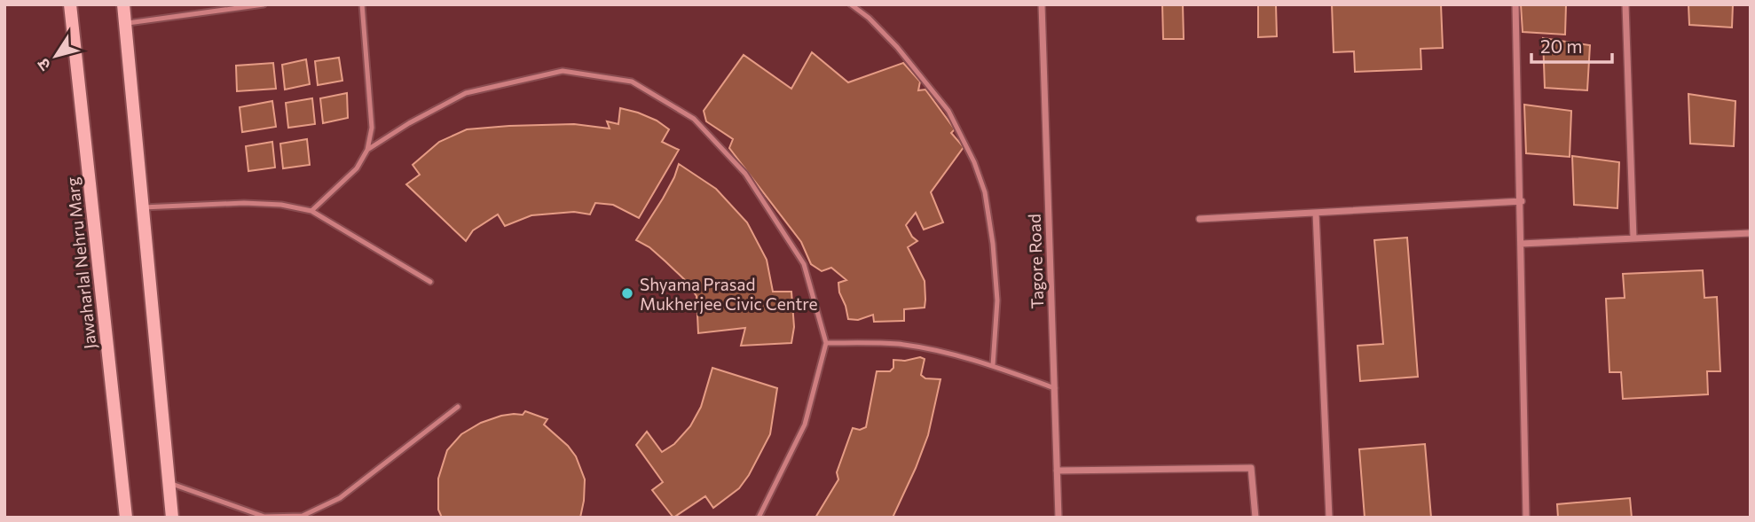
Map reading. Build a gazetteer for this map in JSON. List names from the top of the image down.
{
  "streets": {
    "main road": ["Jawaharlal Nehru Marg"],
    "street": ["Tagore Road"]
  },
  "places": ["Shyama Prasad Mukherjee Civic Centre"],
  "scale_bar": "20 m",
  "north": "bottom left"
}
